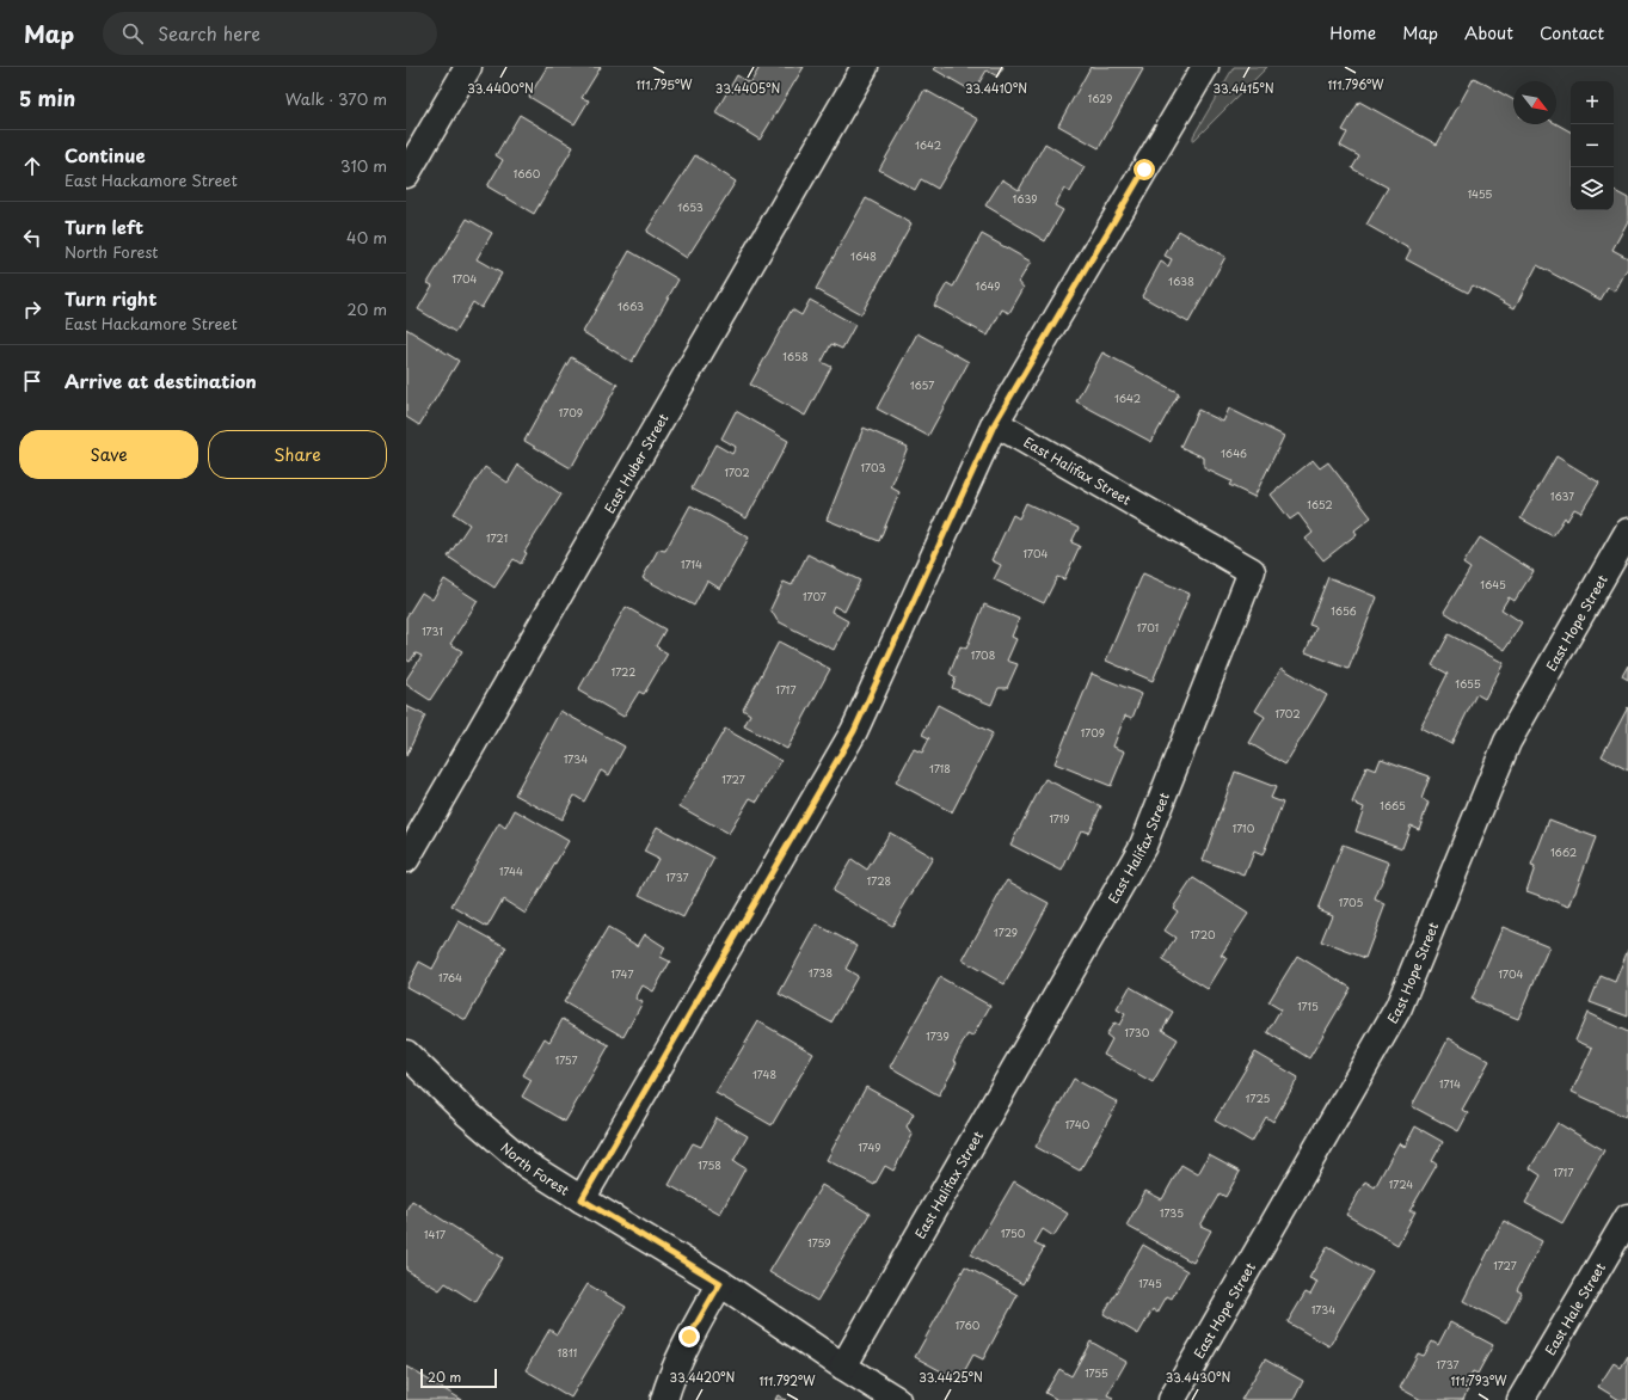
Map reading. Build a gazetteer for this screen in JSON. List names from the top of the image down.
{
  "streets": {
    "street": [
      "East Huber Street",
      "East Halifax Street",
      "East Hope Street",
      "North Forest",
      "East Hale Street"
    ]
  },
  "crossings": [
    ["East Halifax Street", "North Forest"]
  ],
  "house_numbers": [
    "1629",
    "1642",
    "1660",
    "1455",
    "1639",
    "1653",
    "1648",
    "1704",
    "1638",
    "1649",
    "1663",
    "1658",
    "1657",
    "1642",
    "1709",
    "1646",
    "1703",
    "1702",
    "1637",
    "1652",
    "1721",
    "1704",
    "1714",
    "1645",
    "1707",
    "1656",
    "1701",
    "1731",
    "1708",
    "1722",
    "1655",
    "1717",
    "1702",
    "1709",
    "1734",
    "1718",
    "1727",
    "1665",
    "1719",
    "1710",
    "1662",
    "1744",
    "1737",
    "1728",
    "1705",
    "1729",
    "1720",
    "1738",
    "1747",
    "1704",
    "1764",
    "1715",
    "1730",
    "1739",
    "1757",
    "1748",
    "1714",
    "1725",
    "1740",
    "1749",
    "1758",
    "1717",
    "1724",
    "1735",
    "1750",
    "1417",
    "1759",
    "1727",
    "1745",
    "1734",
    "1760",
    "1811",
    "1737",
    "1755"
  ],
  "scale_bar": "20 m",
  "north": "bottom right",
  "page": {
    "header": "Map",
    "search": "Search here",
    "nav": [
      "Home",
      "Map",
      "About",
      "Contact"
    ],
    "heading": ["5 min", "Walk · 370 m"],
    "map_buttons": ["+", "−"],
    "list": [
      ["Continue", "East Hackamore Street", "310 m"],
      ["Turn left", "North Forest", "40 m"],
      ["Turn right", "East Hackamore Street", "20 m"],
      "Arrive at destination"
    ],
    "buttons": ["Save", "Share"],
    "scale": "20 m"
  },
  "coordinates": [
    "111.795°W",
    "111.796°W",
    "33.4405°N",
    "33.4410°N",
    "33.4400°N",
    "33.4415°N",
    "33.4420°N",
    "33.4425°N",
    "33.4430°N",
    "111.792°W",
    "111.793°W"
  ]
}
